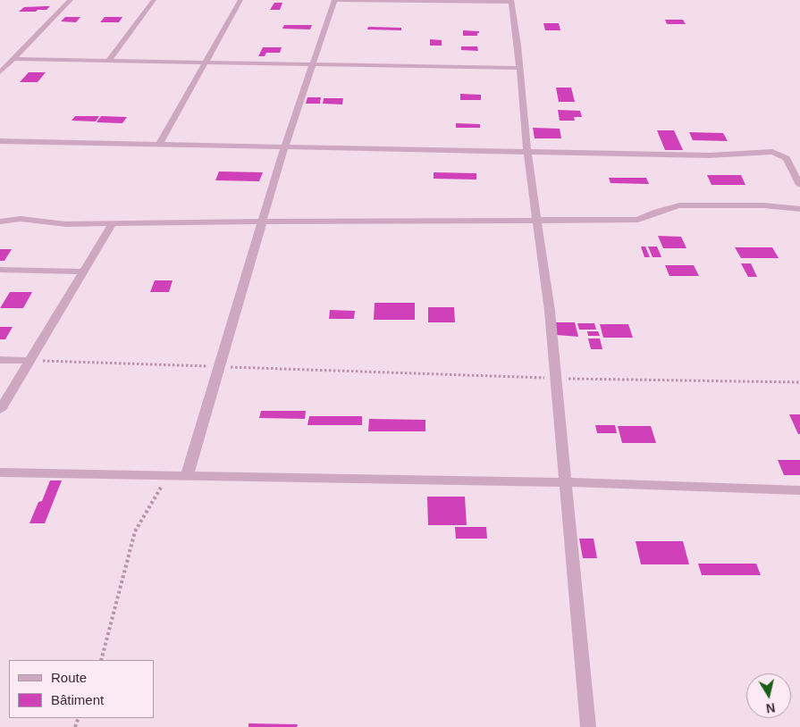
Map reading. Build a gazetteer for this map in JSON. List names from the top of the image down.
{
  "legend": ["Route", "Bâtiment"],
  "north": "bottom"
}
